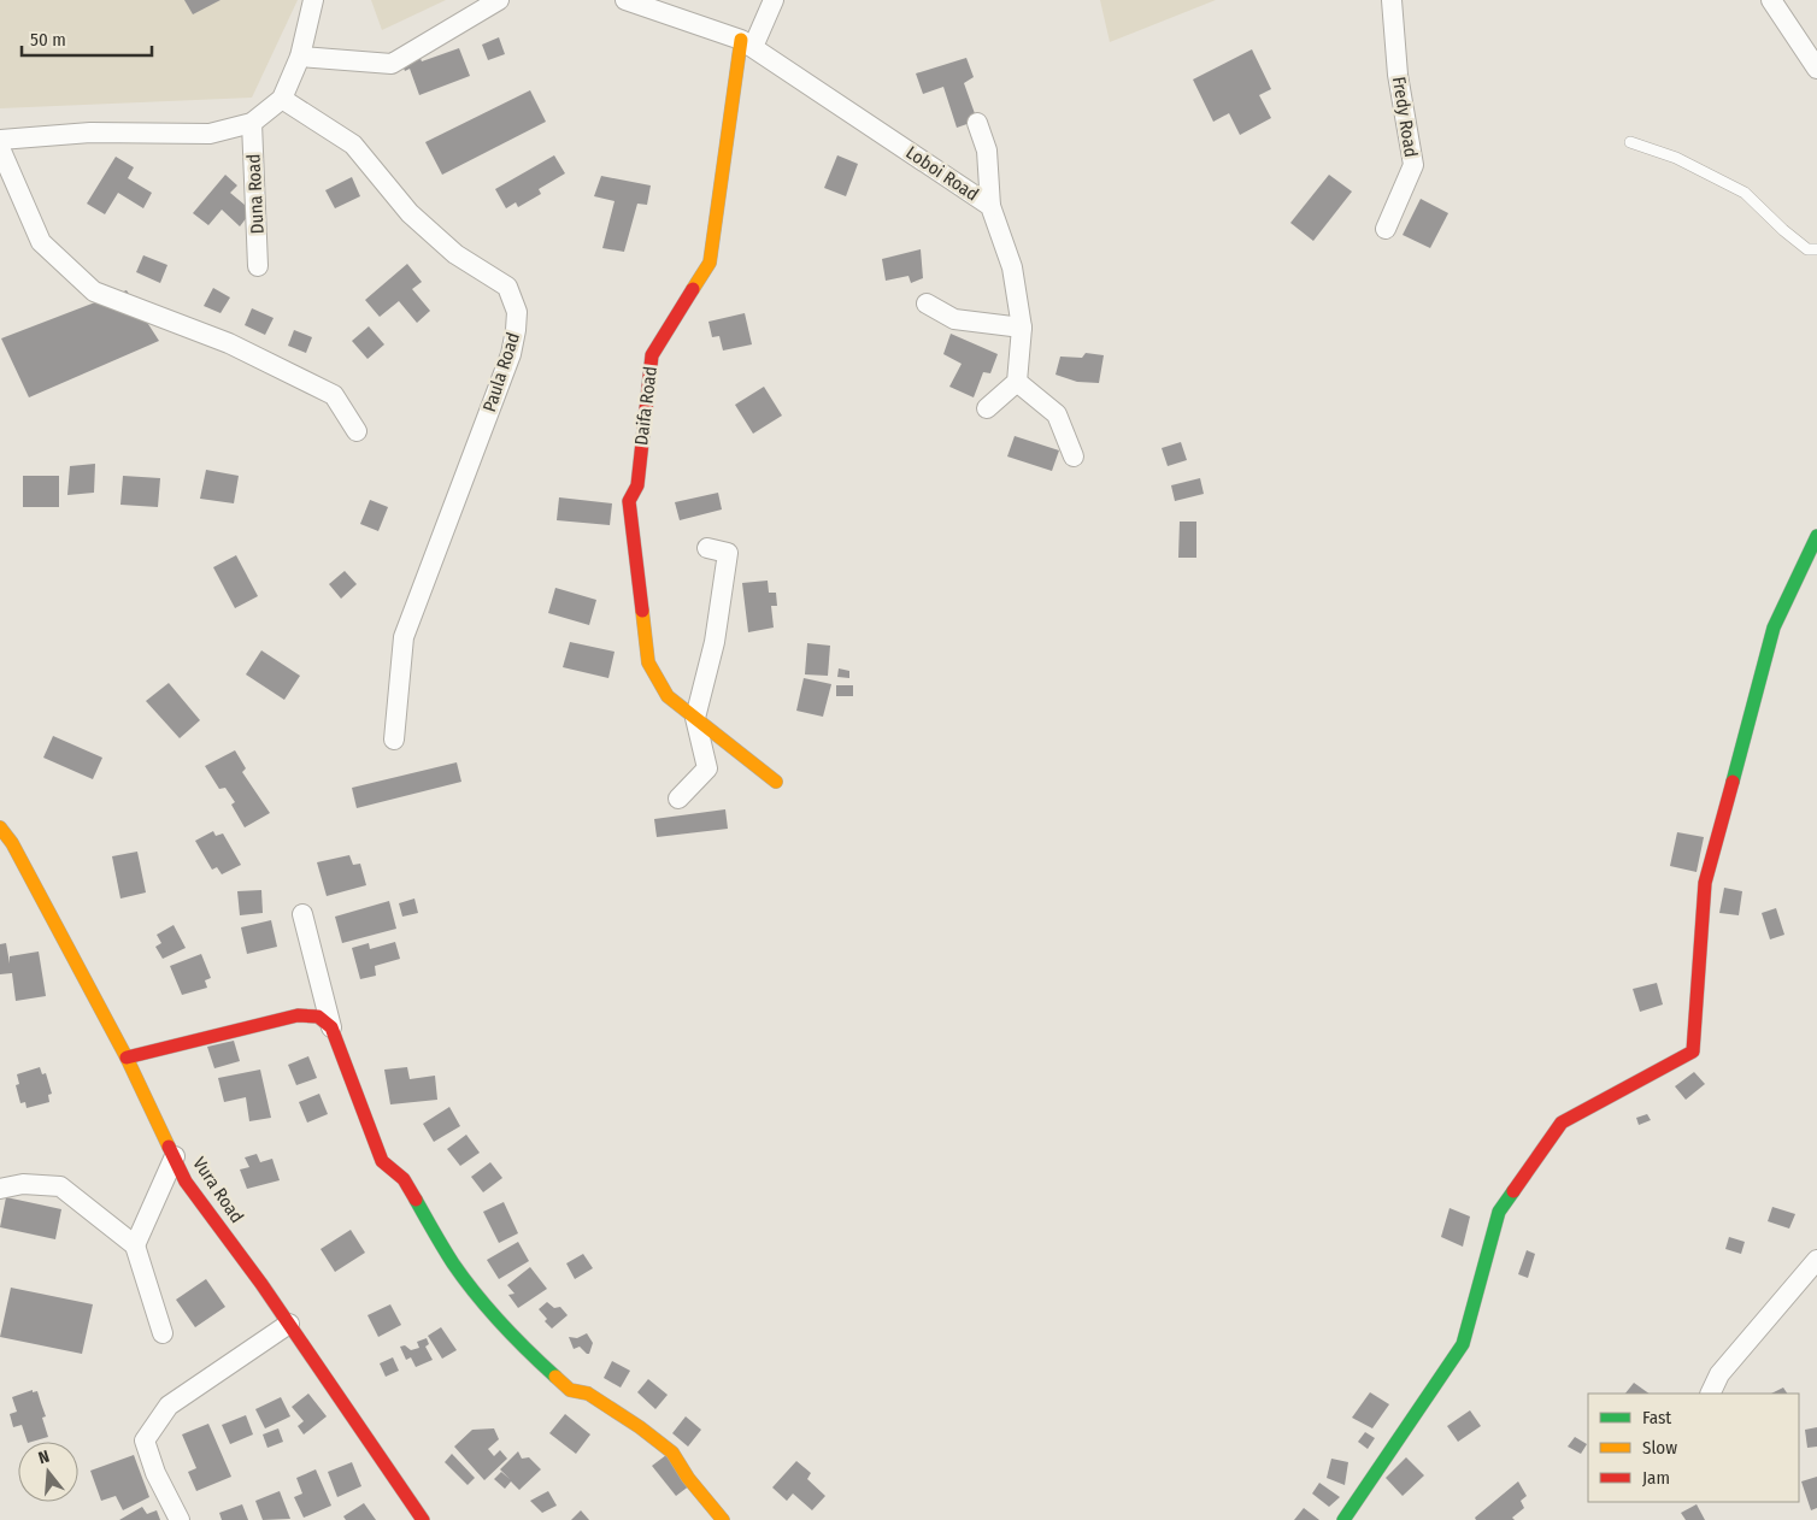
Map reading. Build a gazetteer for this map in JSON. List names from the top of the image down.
{
  "streets": {
    "street": [
      "Fredy Road",
      "Loboi Road",
      "Duna Road",
      "Paula Road",
      "Daifa Road",
      "Vura Road"
    ]
  },
  "crossings": [
    ["Loboi Road", "Daifa Road"]
  ],
  "legend": ["Fast", "Slow", "Jam"],
  "scale_bar": "50 m",
  "north": "top"
}
